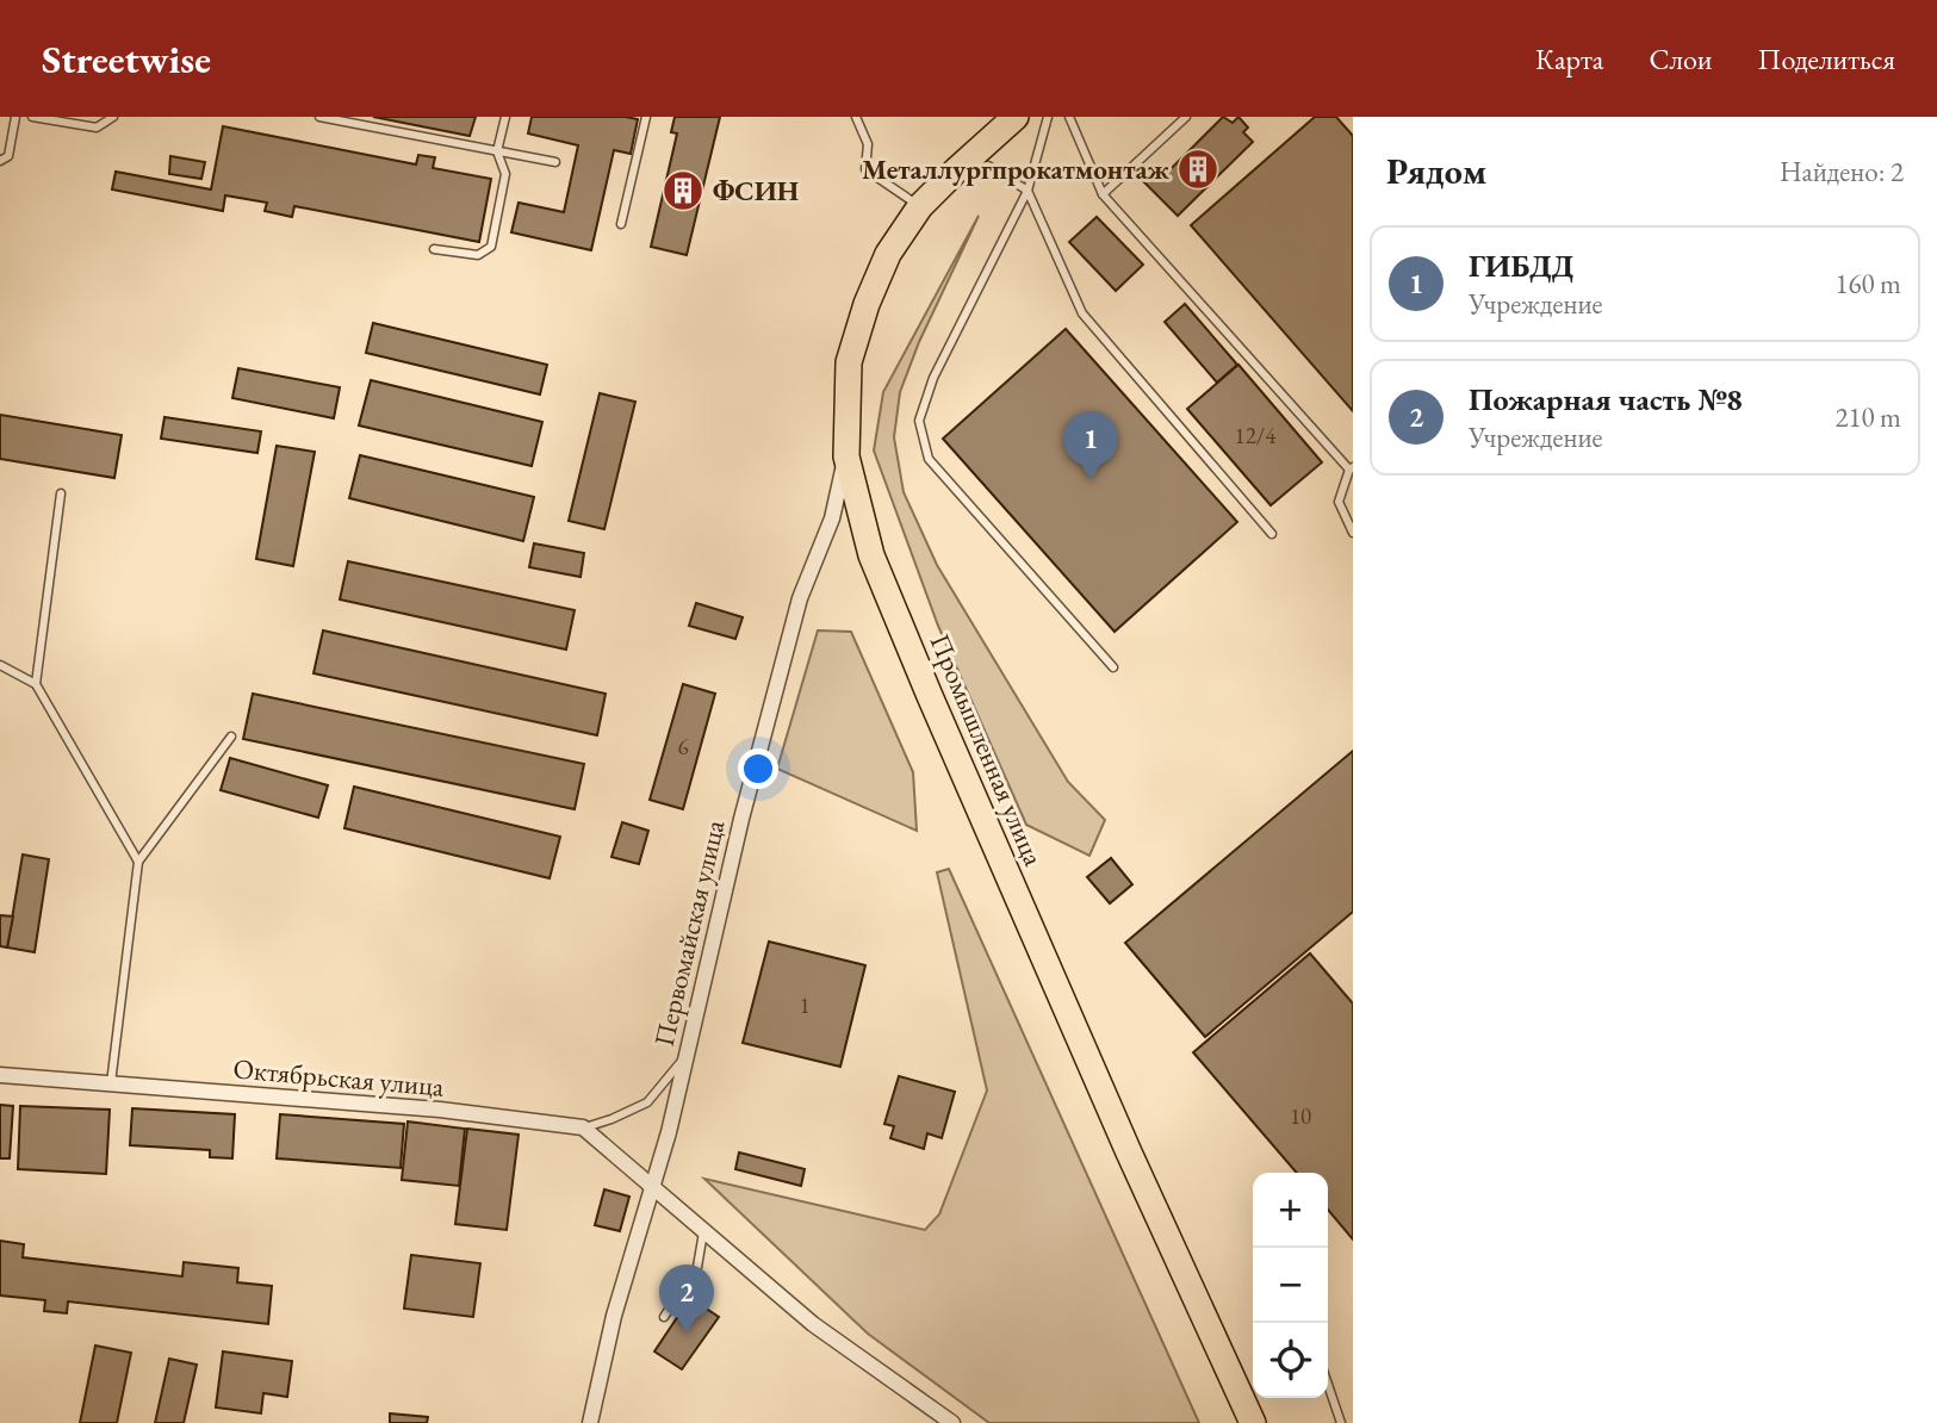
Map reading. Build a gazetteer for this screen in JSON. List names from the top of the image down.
{
  "streets": {
    "main road": ["Промышленная улица"],
    "street": ["Первомайская улица", "Октябрьская улица"]
  },
  "crossings": [
    ["Промышленная улица", "Первомайская улица"]
  ],
  "places": {
    "building": ["Металлургпрокатмонтаж", "ФСИН"]
  },
  "house_numbers": [
    "12/4",
    "6",
    "1",
    "10"
  ],
  "page": {
    "header": "Streetwise",
    "nav": ["Карта", "Слои", "Поделиться"],
    "heading": ["Рядом", "Найдено: 2"],
    "list": [
      {
        "mark": "1",
        "name": "ГИБДД",
        "note": "Учреждение",
        "value": "160 m"
      },
      {
        "mark": "2",
        "name": "Пожарная часть №8",
        "note": "Учреждение",
        "value": "210 m"
      }
    ],
    "pins": ["1", "2"],
    "map_buttons": ["+", "−"]
  }
}
